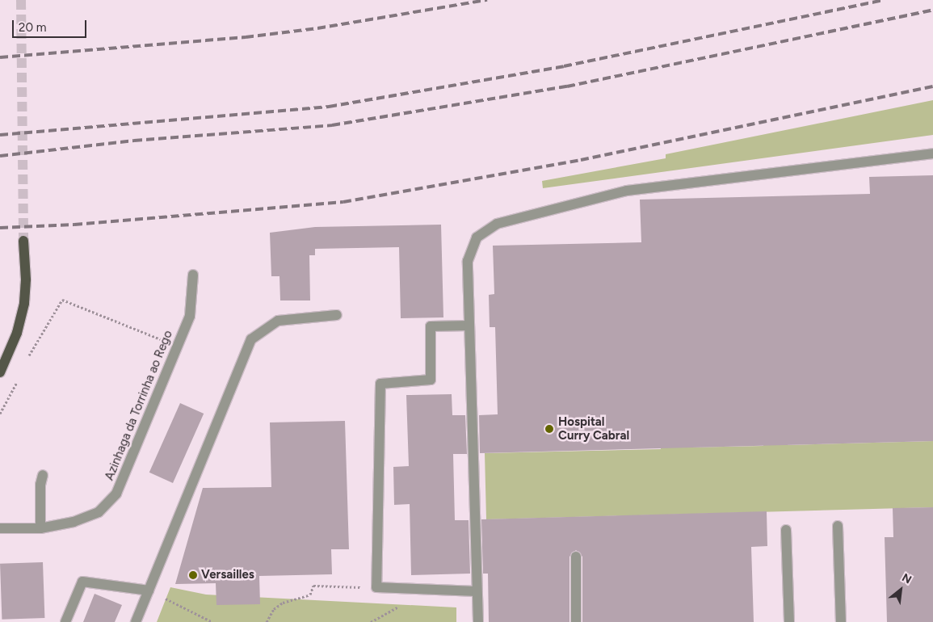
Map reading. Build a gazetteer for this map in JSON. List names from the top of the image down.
{
  "streets": {
    "lane": ["Azinhaga da Torrinha ao Rego"]
  },
  "places": ["Hospital Curry Cabral", "Versailles"],
  "scale_bar": "20 m",
  "north": "top right"
}
